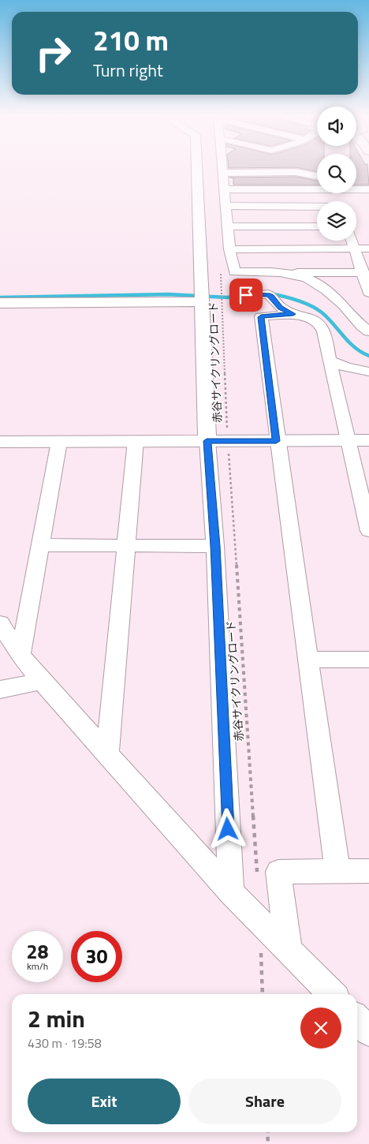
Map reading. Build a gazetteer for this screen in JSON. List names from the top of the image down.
{
  "streets": {
    "path": ["赤谷サイクリングロード"]
  },
  "page": {
    "turn": ["210 m", "Turn right"],
    "speed": "28 km/h",
    "limit": "30",
    "heading": ["2 min", "430 m · 19:58"],
    "buttons": ["Exit", "Share"]
  }
}
